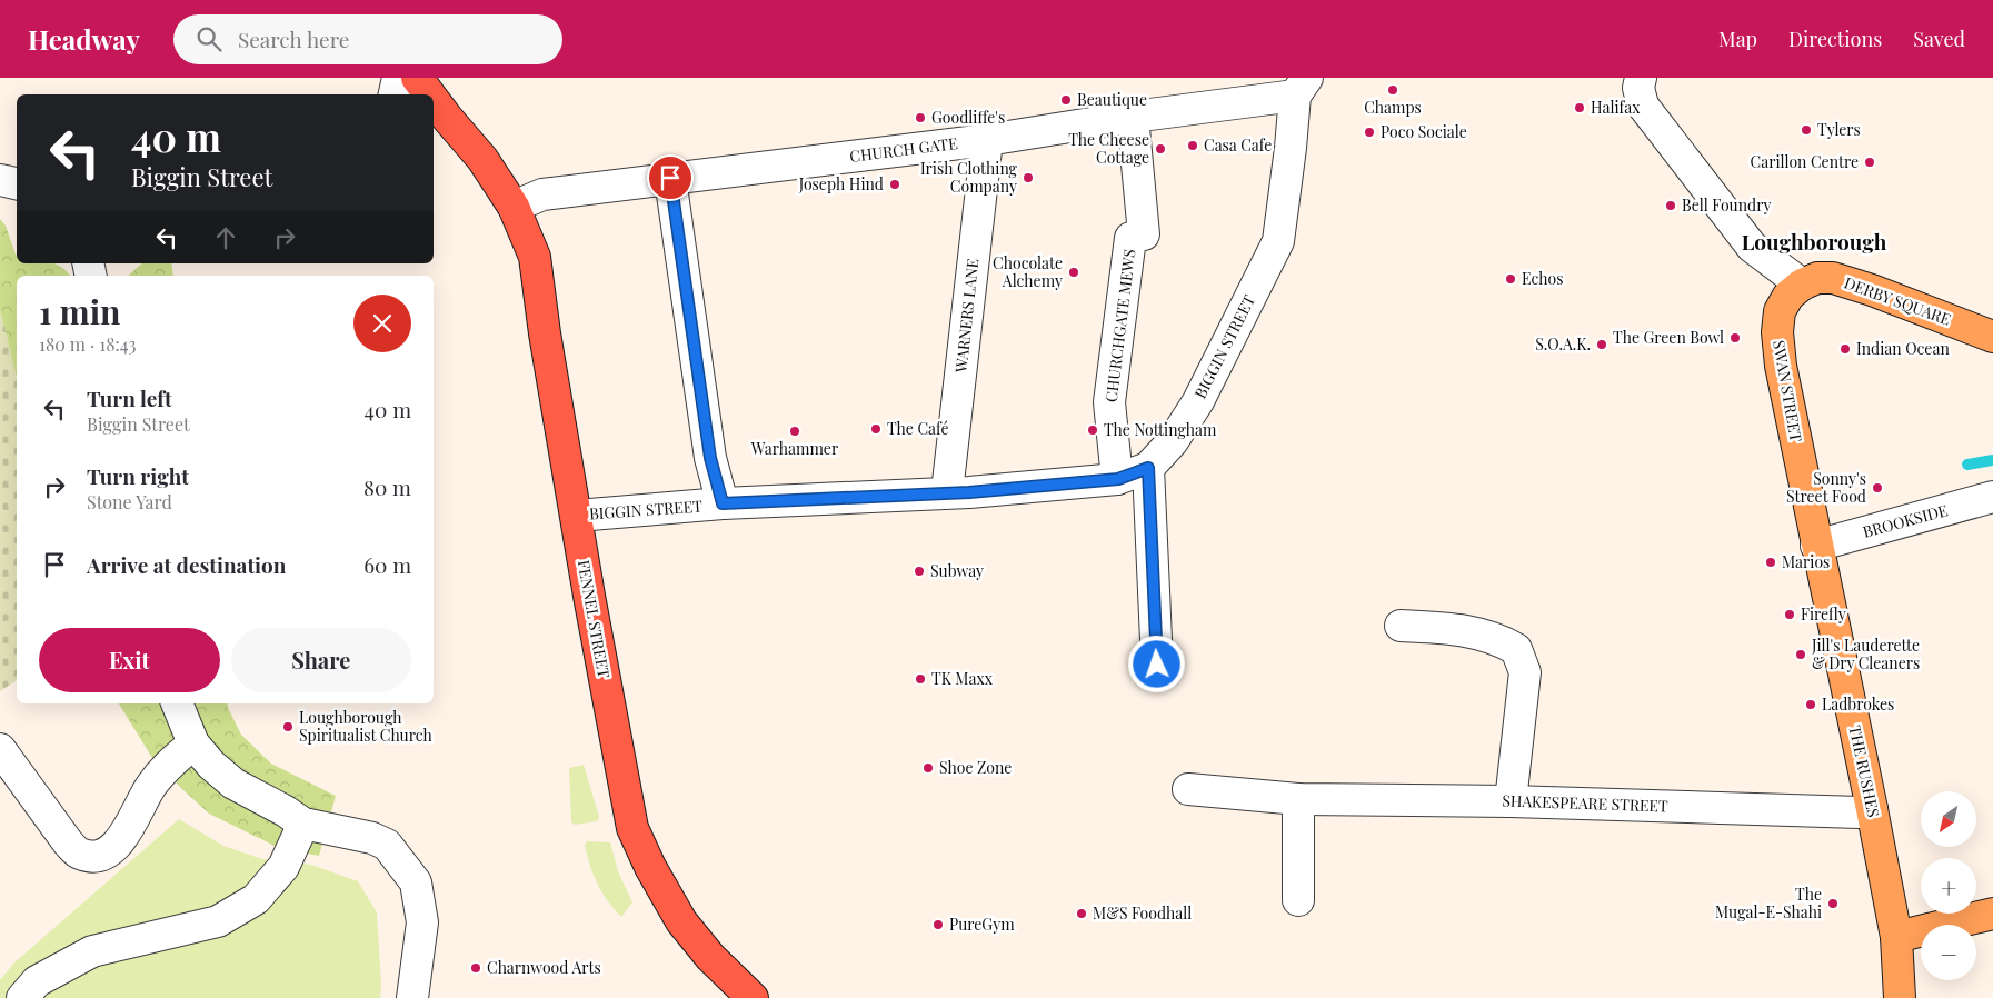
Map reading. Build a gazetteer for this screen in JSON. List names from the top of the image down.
{
  "streets": {
    "highway": ["FENNEL STREET"],
    "main road": ["DERBY SQUARE", "SWAN STREET", "THE RUSHES"],
    "street": [
      "CHURCH GATE",
      "WARNERS LANE",
      "CHURCHGATE MEWS",
      "BIGGIN STREET",
      "BROOKSIDE",
      "SHAKESPEARE STREET"
    ]
  },
  "crossings": [
    ["CHURCH GATE", "WARNERS LANE"],
    ["CHURCH GATE", "CHURCHGATE MEWS"],
    ["CHURCH GATE", "BIGGIN STREET"],
    ["CHURCH GATE", "FENNEL STREET"],
    ["DERBY SQUARE", "SWAN STREET"],
    ["WARNERS LANE", "BIGGIN STREET"],
    ["CHURCHGATE MEWS", "BIGGIN STREET"],
    ["BIGGIN STREET", "FENNEL STREET"],
    ["SWAN STREET", "BROOKSIDE"],
    ["SWAN STREET", "THE RUSHES"],
    ["BROOKSIDE", "THE RUSHES"],
    ["THE RUSHES", "SHAKESPEARE STREET"]
  ],
  "districts": ["Loughborough"],
  "places": [
    "Champs",
    "Beautique",
    "Halifax",
    "Goodliffe's",
    "Tylers",
    "Poco Sociale",
    "Casa Cafe",
    "The Cheese Cottage",
    "Carillon Centre",
    "Irish Clothing Company",
    "Joseph Hind",
    "Bell Foundry",
    "Chocolate Alchemy",
    "Echos",
    "The Green Bowl",
    "S.O.A.K.",
    "Indian Ocean",
    "The Café",
    "The Nottingham",
    "Warhammer",
    "Sonny's Street Food",
    "Marios",
    "Subway",
    "Firefly",
    "Jill's Lauderette & Dry Cleaners",
    "TK Maxx",
    "Ladbrokes",
    "Loughborough Spiritualist Church",
    "Shoe Zone",
    "The Mugal-E-Shahi",
    "M&S Foodhall",
    "PureGym",
    "Charnwood Arts"
  ],
  "north": "bottom left",
  "page": {
    "header": "Headway",
    "search": "Search here",
    "nav": ["Map", "Directions", "Saved"],
    "turn": ["40 m", "Biggin Street"],
    "heading": ["1 min", "180 m · 18:43"],
    "list": [
      {
        "name": "Turn left",
        "note": "Biggin Street",
        "value": "40 m"
      },
      {
        "name": "Turn right",
        "note": "Stone Yard",
        "value": "80 m"
      },
      {
        "name": "Arrive at destination",
        "value": "60 m"
      }
    ],
    "buttons": ["Exit", "Share"],
    "map_buttons": ["+", "−"]
  }
}
